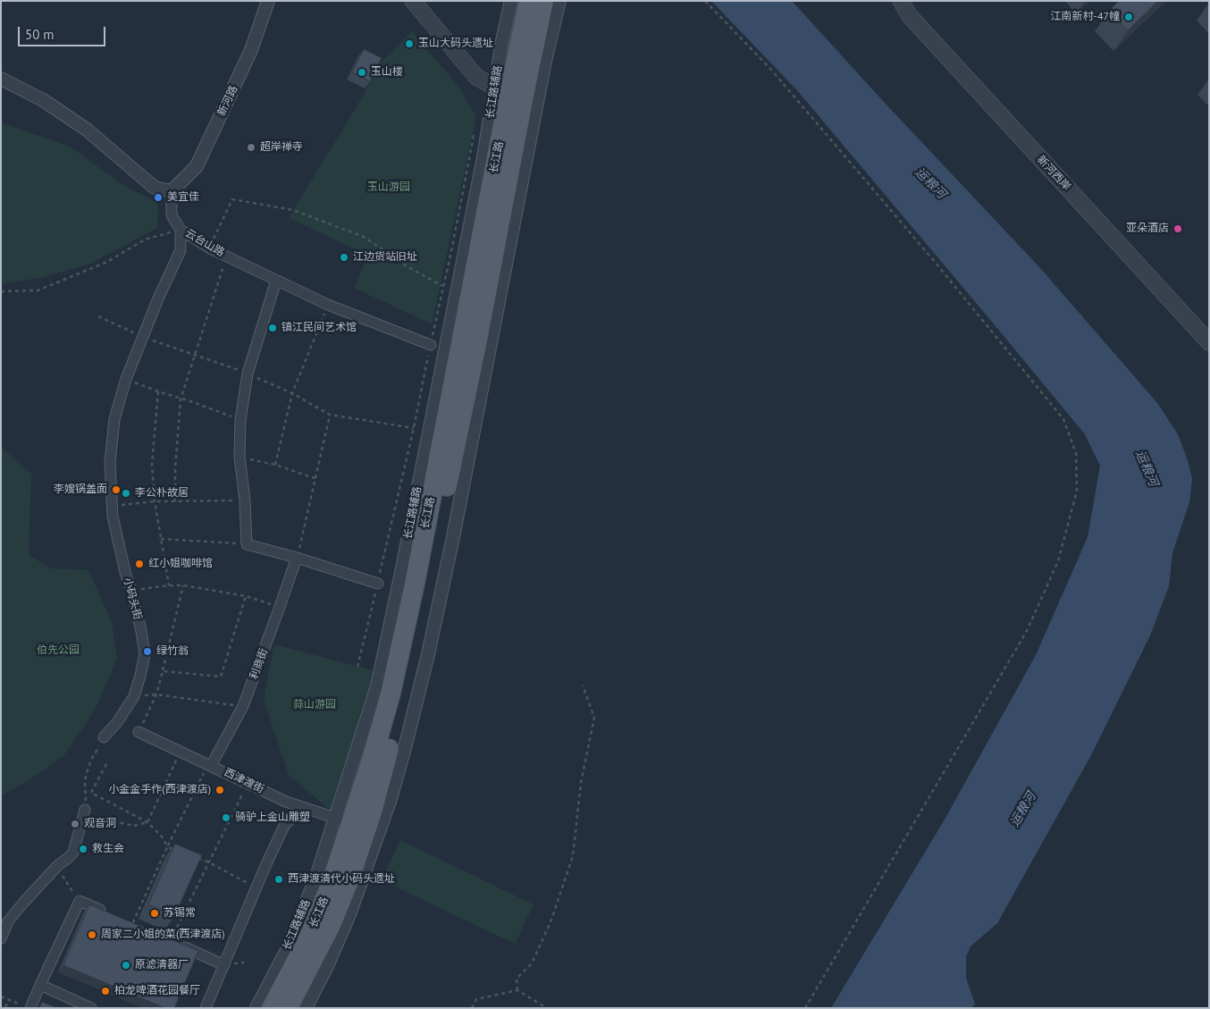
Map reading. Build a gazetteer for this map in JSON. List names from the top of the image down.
{
  "streets": {
    "main road": ["长江路"],
    "street": [
      "长江路辅路",
      "新河路",
      "新河西岸",
      "云台山路",
      "小码头街",
      "利商街",
      "西津渡街"
    ]
  },
  "crossings": [
    ["长江路辅路", "长江路"],
    ["长江路辅路", "西津渡街"],
    ["新河路", "云台山路"],
    ["长江路", "西津渡街"],
    ["云台山路", "小码头街"],
    ["利商街", "西津渡街"]
  ],
  "water": ["运粮河"],
  "parks": ["玉山游园", "伯先公园", "蒜山游园"],
  "places": [
    "江南新村-47幢",
    "玉山大码头遗址",
    "玉山楼",
    "超岸禅寺",
    "美宜佳",
    "亚朵酒店",
    "江边货站旧址",
    "镇江民间艺术馆",
    "李嫂锅盖面",
    "李公朴故居",
    "红小姐咖啡馆",
    "绿竹翁",
    "小金金手作(西津渡店)",
    "骑驴上金山雕塑",
    "观音洞",
    "救生会",
    "西津渡清代小码头遗址",
    "苏锡常",
    "周家二小姐的菜(西津渡店)",
    "原滤清器厂",
    "柏龙啤酒花园餐厅"
  ],
  "scale_bar": "50 m"
}
